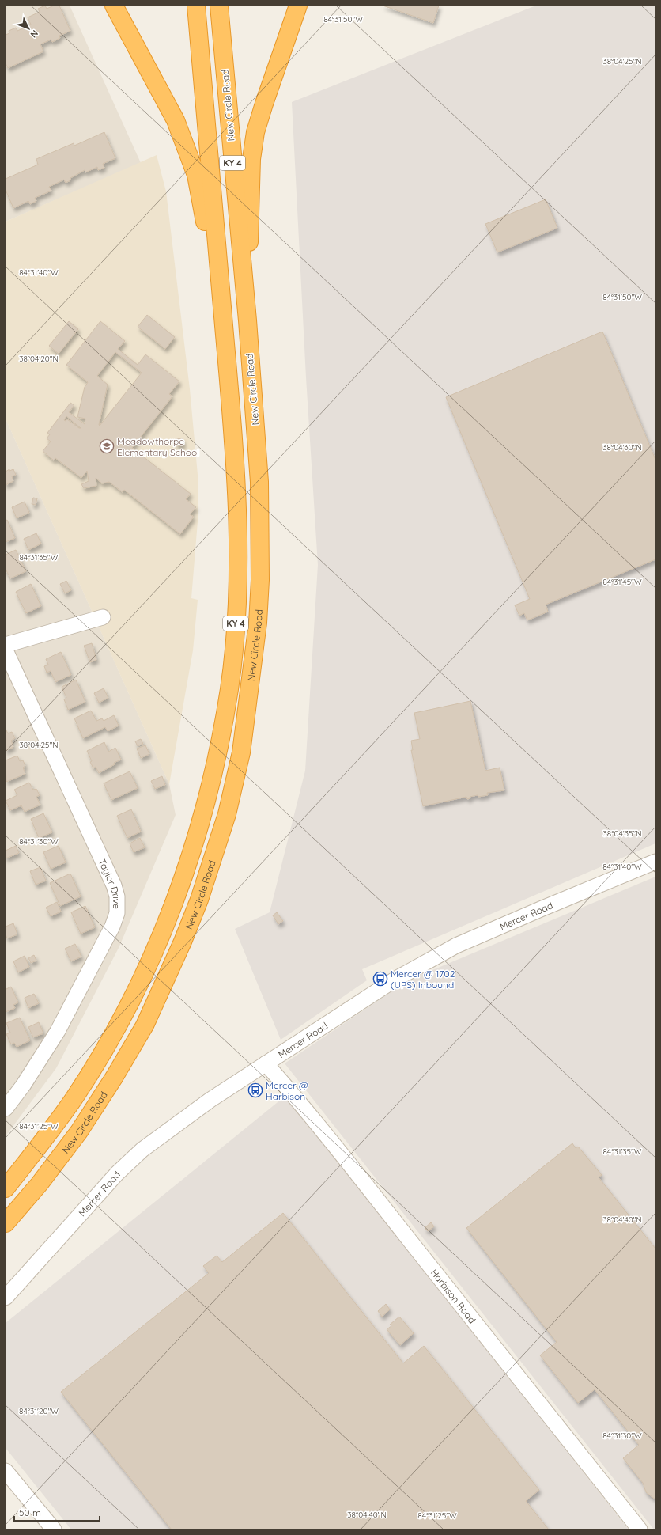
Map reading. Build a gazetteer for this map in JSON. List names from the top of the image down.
{
  "streets": {
    "highway": ["New Circle Road", "KY 4"],
    "street": ["Taylor Drive", "Mercer Road", "Harbison Road"]
  },
  "crossings": [
    ["Mercer Road", "Harbison Road"]
  ],
  "places": {
    "school or university": ["Meadowthorpe Elementary School"],
    "bus stop": ["Mercer @ 1702 (UPS) Inbound", "Mercer @ Harbison"]
  },
  "scale_bar": "50 m",
  "north": "bottom right",
  "coordinates": [
    "84°31'50\"W",
    "38°04'25\"N",
    "84°31'40\"W",
    "38°04'20\"N",
    "38°04'30\"N",
    "84°31'35\"W",
    "84°31'45\"W",
    "38°04'35\"N",
    "84°31'30\"W",
    "84°31'25\"W",
    "38°04'40\"N",
    "84°31'20\"W"
  ]
}
